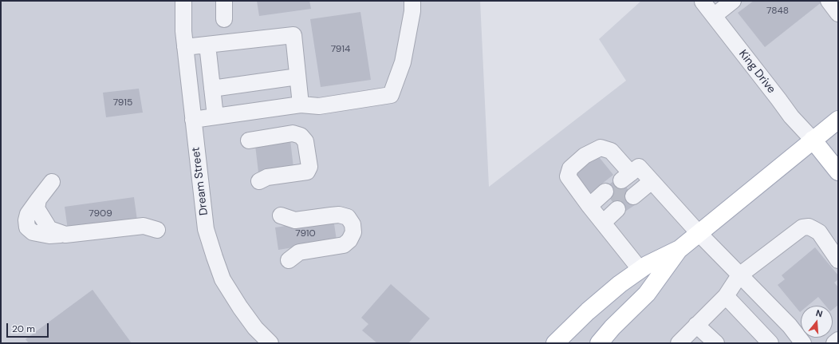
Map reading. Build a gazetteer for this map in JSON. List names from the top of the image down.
{
  "streets": {
    "street": ["King Drive", "Dream Street"]
  },
  "house_numbers": [
    "7848",
    "7914",
    "7915",
    "7909",
    "7910"
  ],
  "scale_bar": "20 m",
  "north": "top"
}
